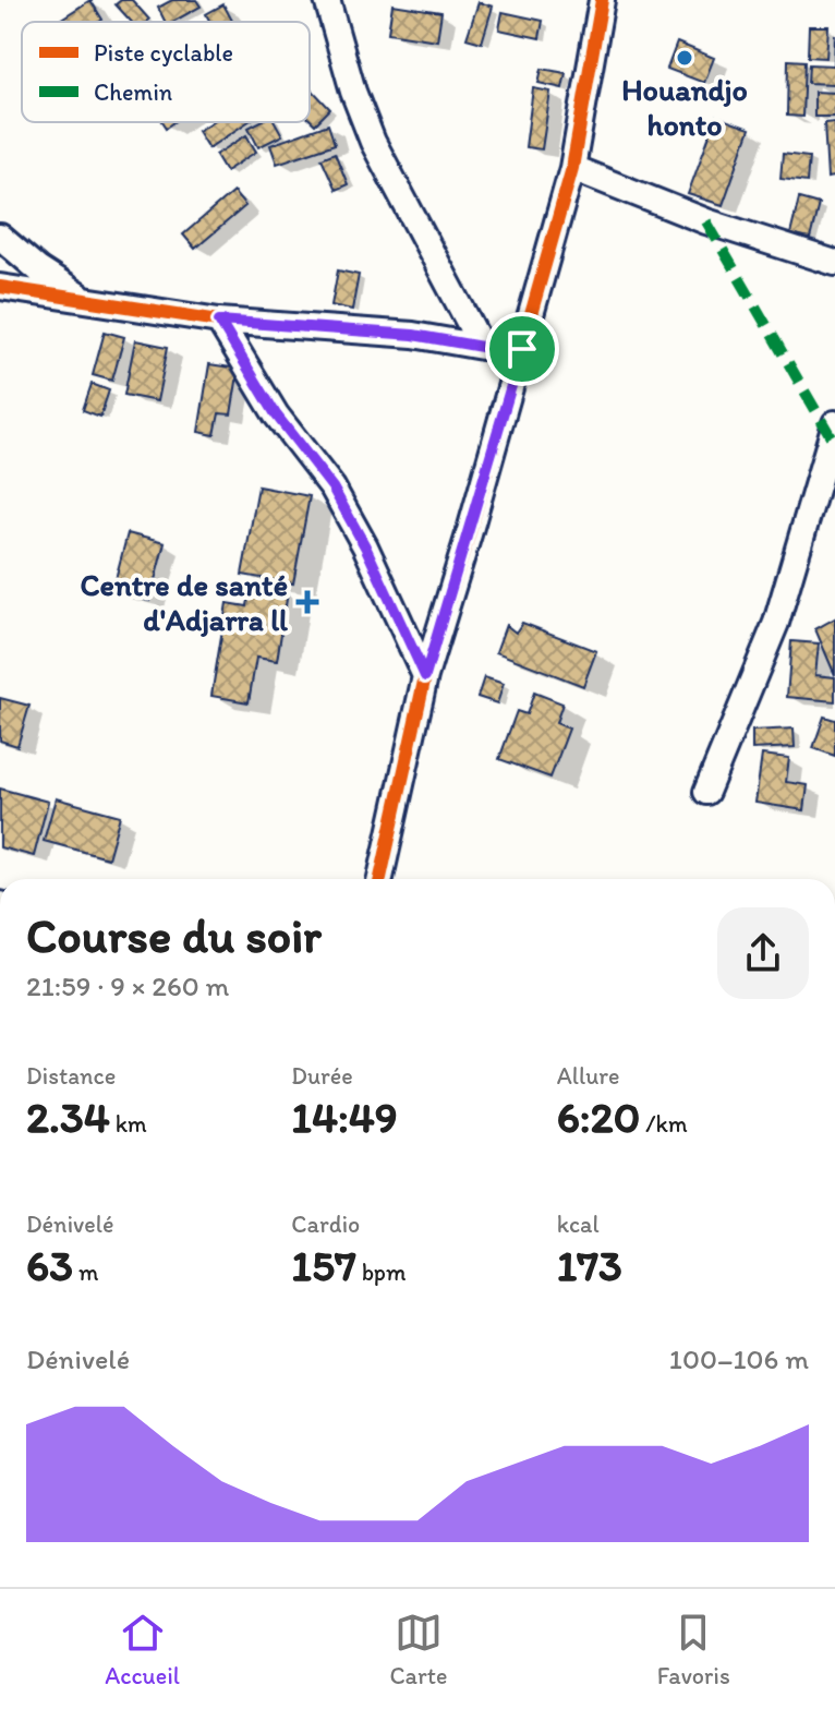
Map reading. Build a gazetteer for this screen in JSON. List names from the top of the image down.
{
  "places": {
    "other": ["Houandjo honto"],
    "health": ["Centre de santé d'Adjarra ll"]
  },
  "legend": ["Piste cyclable", "Chemin"],
  "page": {
    "heading": ["Course du soir", "21:59 · 9 × 260 m"],
    "stats": [
      ["Distance", "2.34 km"],
      ["Durée", "14:49"],
      ["Allure", "6:20 /km"],
      ["Dénivelé", "63 m"],
      ["Cardio", "157 bpm"],
      ["kcal", "173"]
    ],
    "chart": ["Dénivelé", "100–106 m"],
    "tabs": ["Accueil", "Carte", "Favoris"]
  }
}
